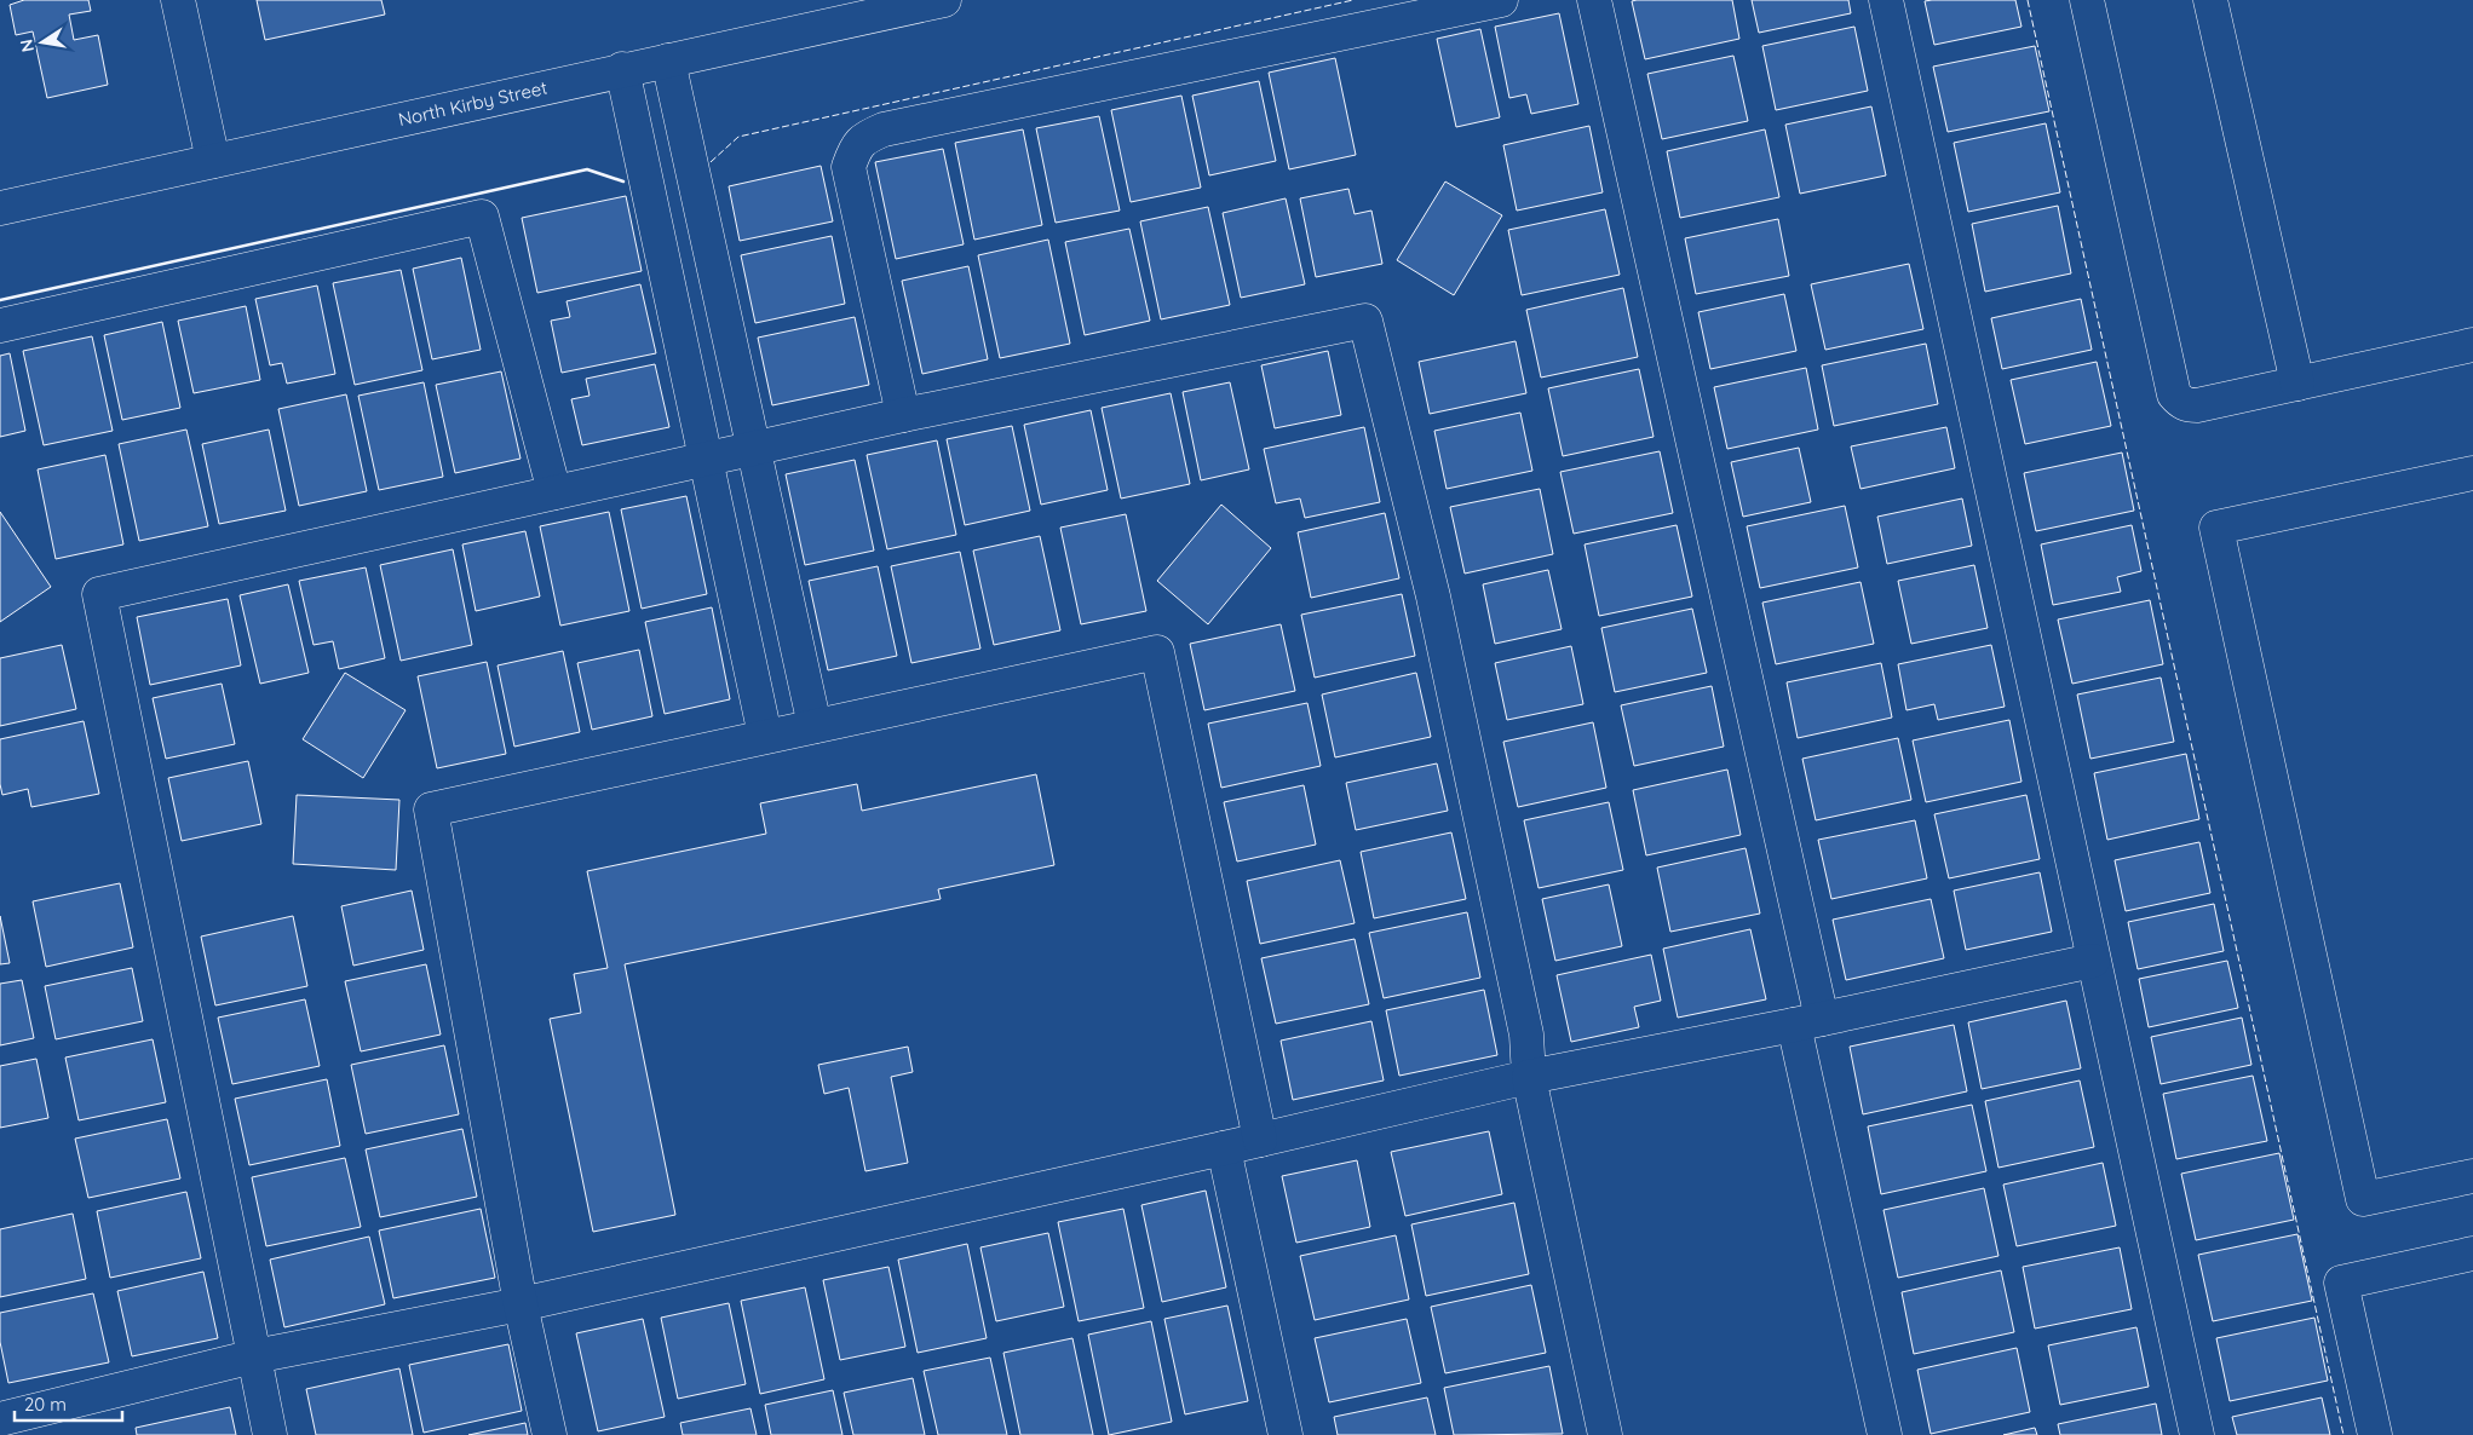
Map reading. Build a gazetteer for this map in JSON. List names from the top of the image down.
{
  "streets": {
    "street": ["North Kirby Street"]
  },
  "scale_bar": "20 m",
  "north": "left"
}
